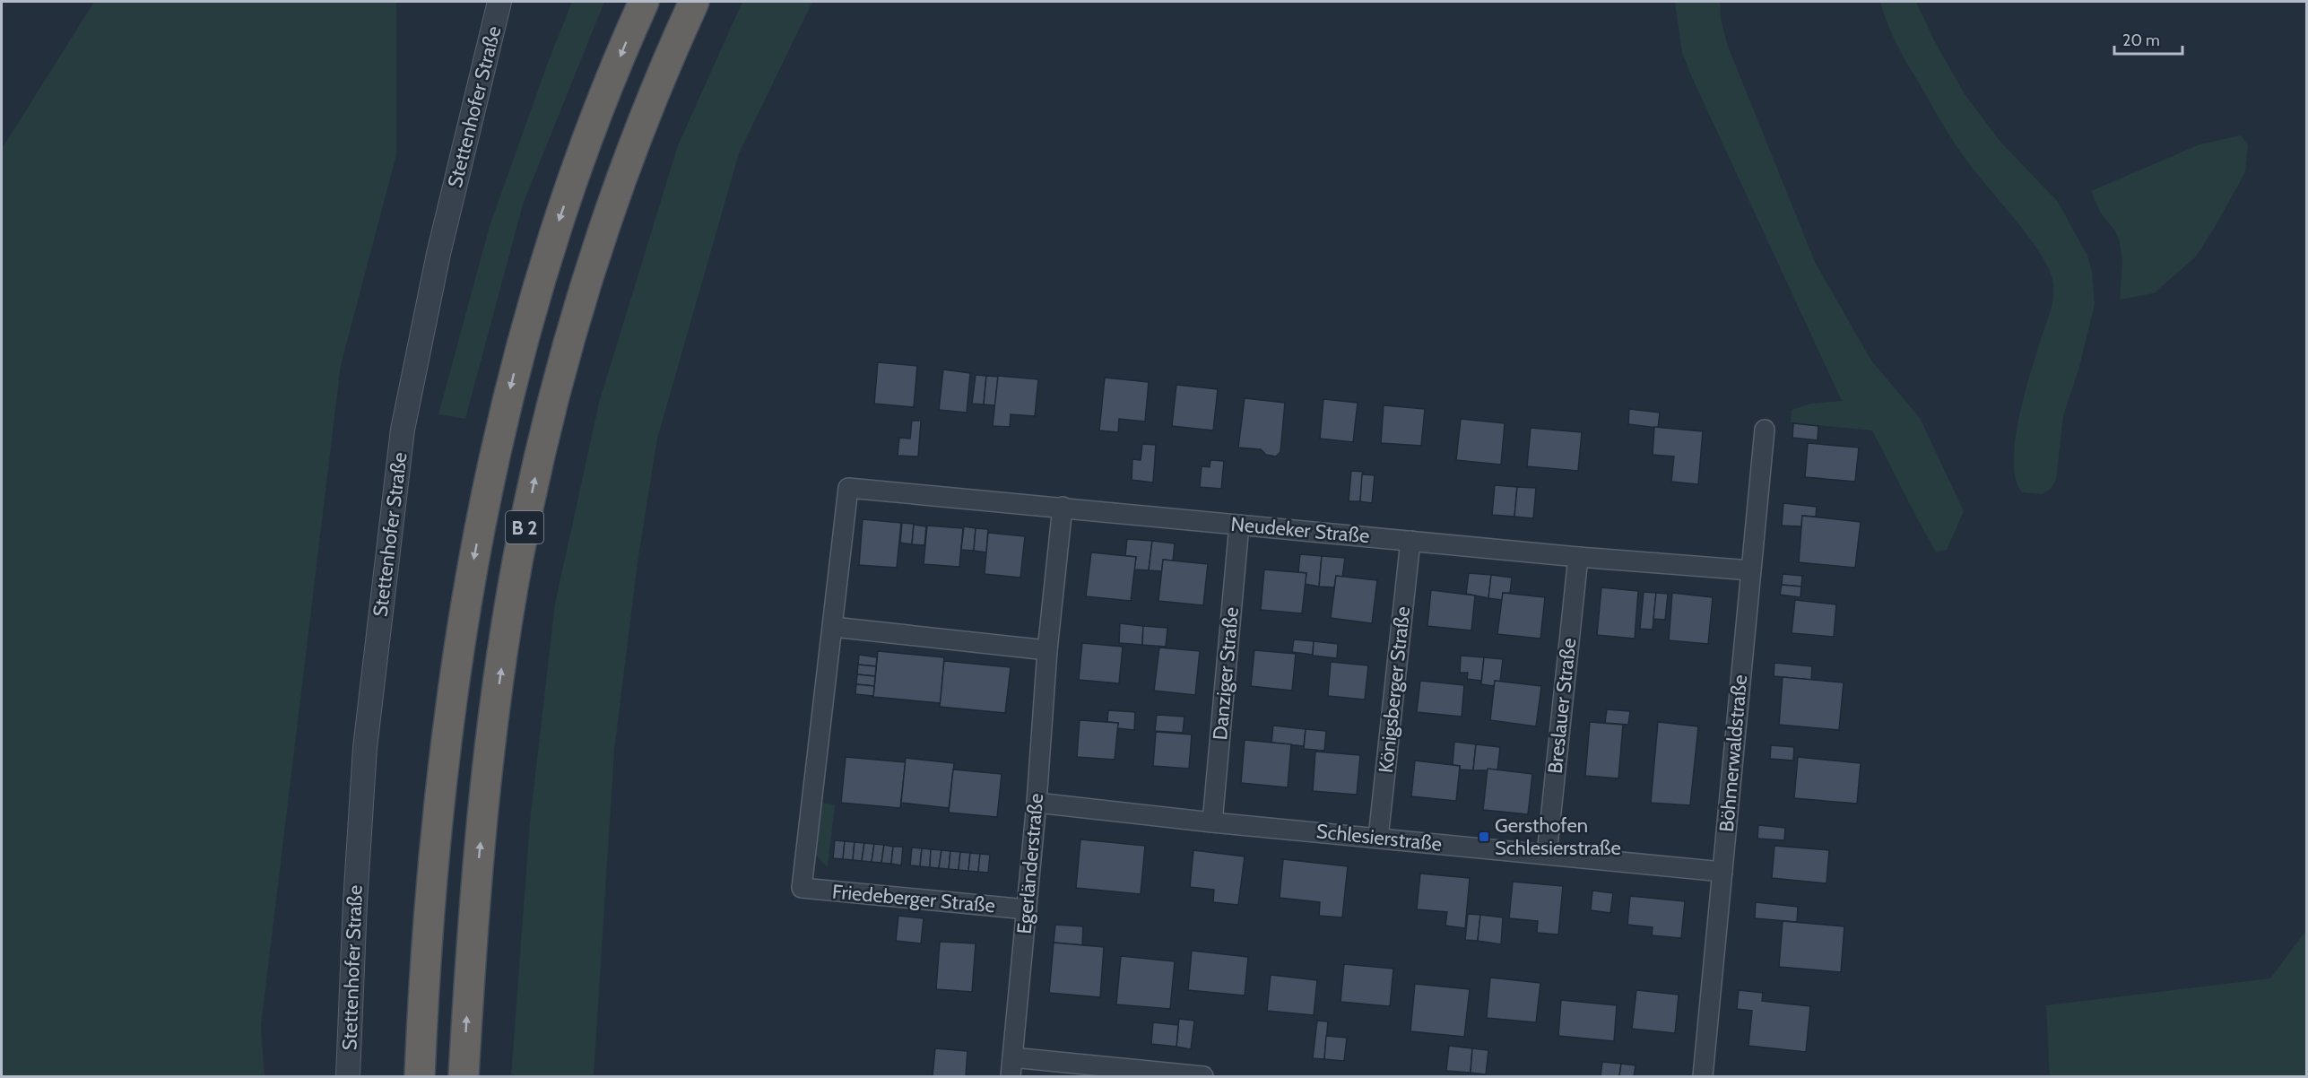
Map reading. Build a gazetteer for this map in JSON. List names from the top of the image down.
{
  "streets": {
    "highway": ["B 2"],
    "street": [
      "Stettenhofer Straße",
      "Neudeker Straße",
      "Danziger Straße",
      "Königsberger Straße",
      "Breslauer Straße",
      "Böhmerwaldstraße",
      "Schlesierstraße",
      "Egerländerstraße",
      "Friedeberger Straße"
    ]
  },
  "crossings": [
    ["Neudeker Straße", "Danziger Straße"],
    ["Neudeker Straße", "Königsberger Straße"],
    ["Neudeker Straße", "Breslauer Straße"],
    ["Neudeker Straße", "Böhmerwaldstraße"],
    ["Neudeker Straße", "Egerländerstraße"],
    ["Neudeker Straße", "Friedeberger Straße"],
    ["Danziger Straße", "Schlesierstraße"],
    ["Königsberger Straße", "Schlesierstraße"],
    ["Breslauer Straße", "Schlesierstraße"],
    ["Böhmerwaldstraße", "Schlesierstraße"],
    ["Schlesierstraße", "Egerländerstraße"],
    ["Egerländerstraße", "Friedeberger Straße"]
  ],
  "places": {
    "transit": ["Gersthofen Schlesierstraße"]
  },
  "scale_bar": "20 m"
}
